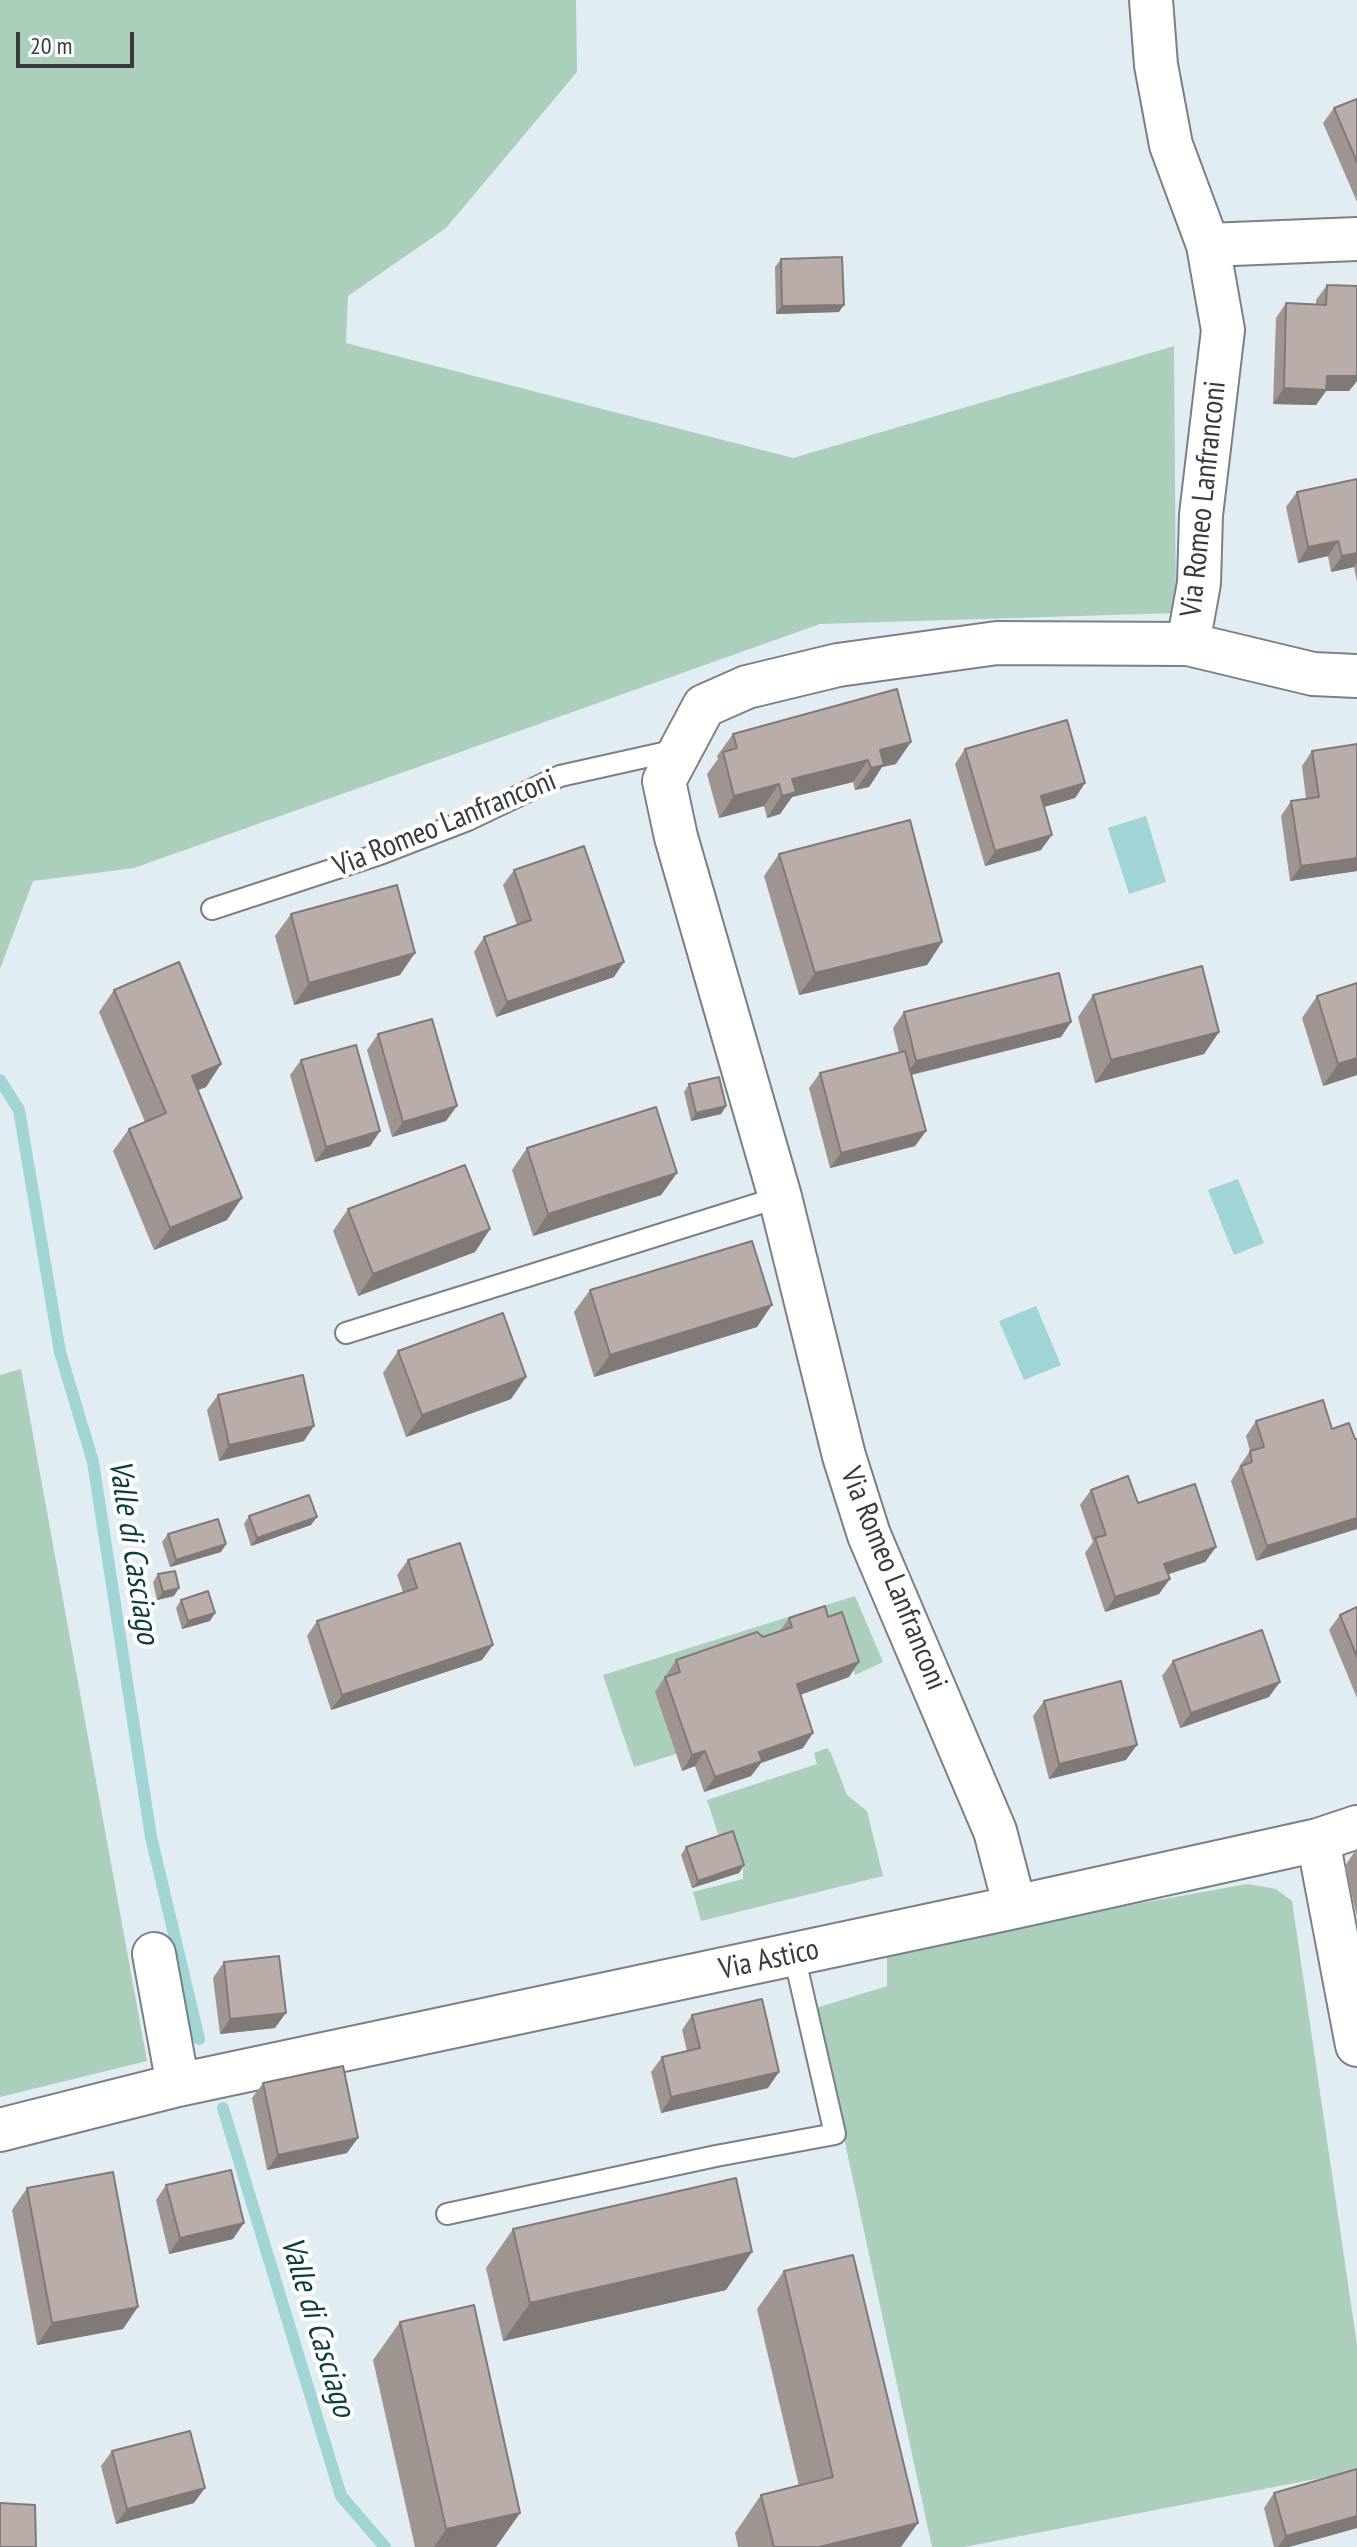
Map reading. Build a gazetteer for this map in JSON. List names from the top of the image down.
{
  "streets": {
    "street": ["Via Romeo Lanfranconi", "Via Astico"]
  },
  "crossings": [
    ["Via Romeo Lanfranconi", "Via Astico"]
  ],
  "water": ["Valle di Casciago"],
  "scale_bar": "20 m"
}
